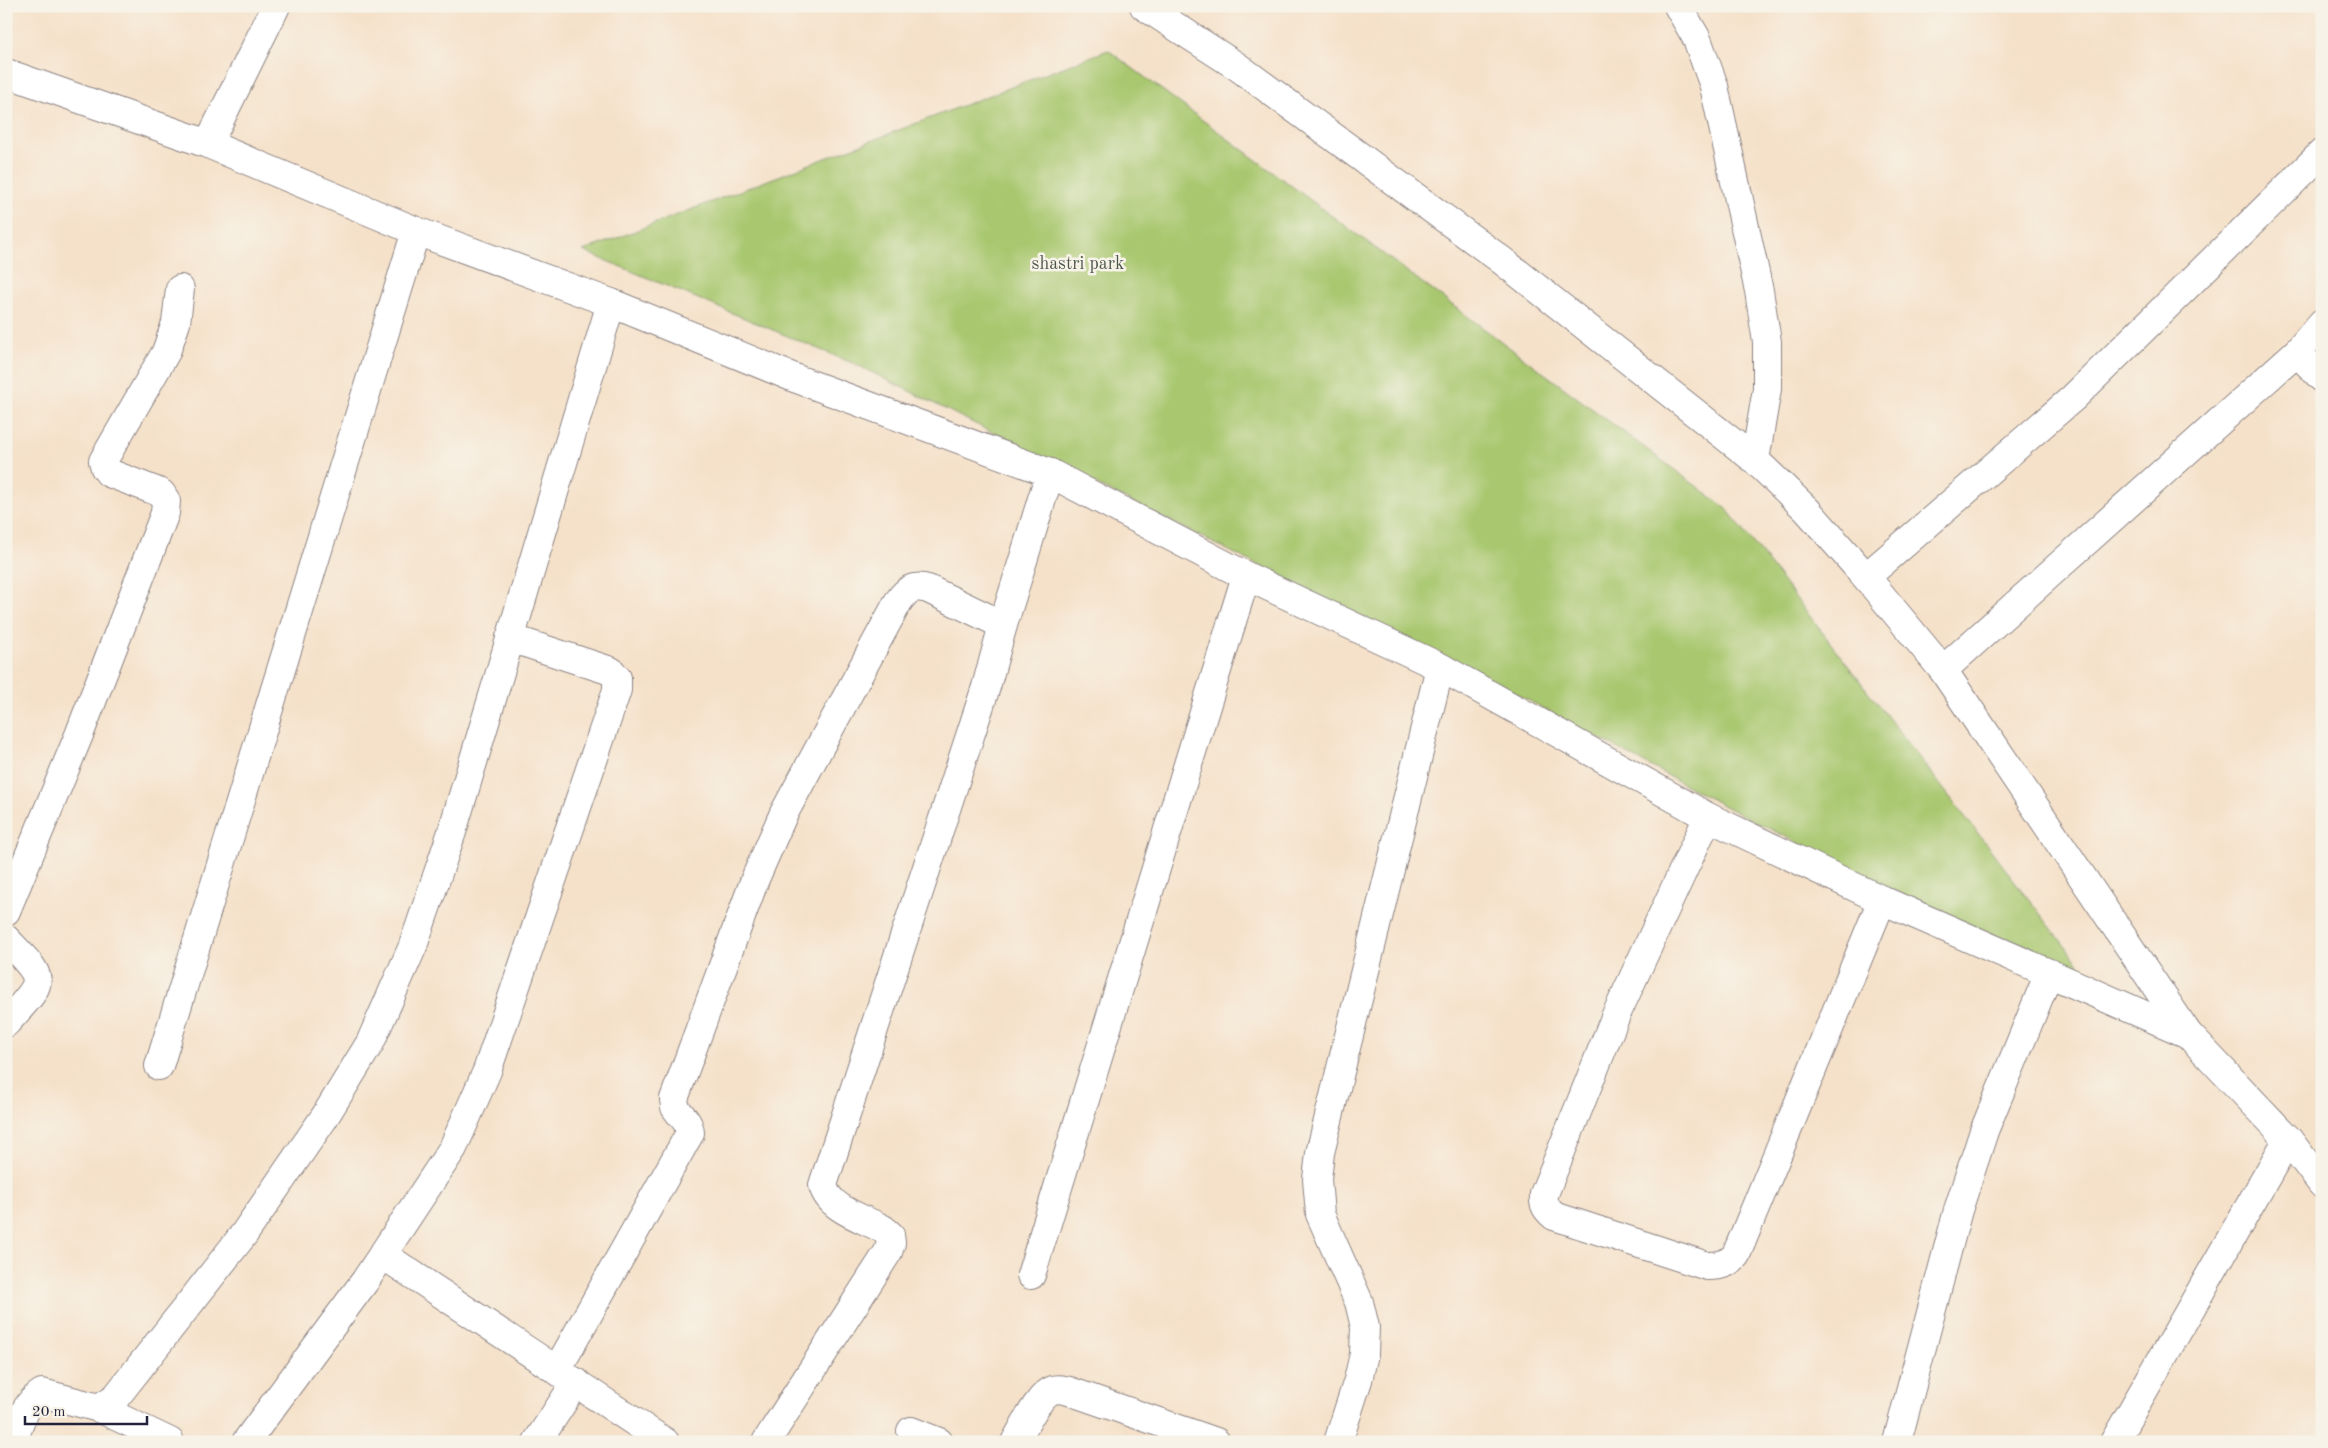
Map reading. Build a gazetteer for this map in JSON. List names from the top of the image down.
{
  "parks": ["shastri park"],
  "scale_bar": "20 m"
}
